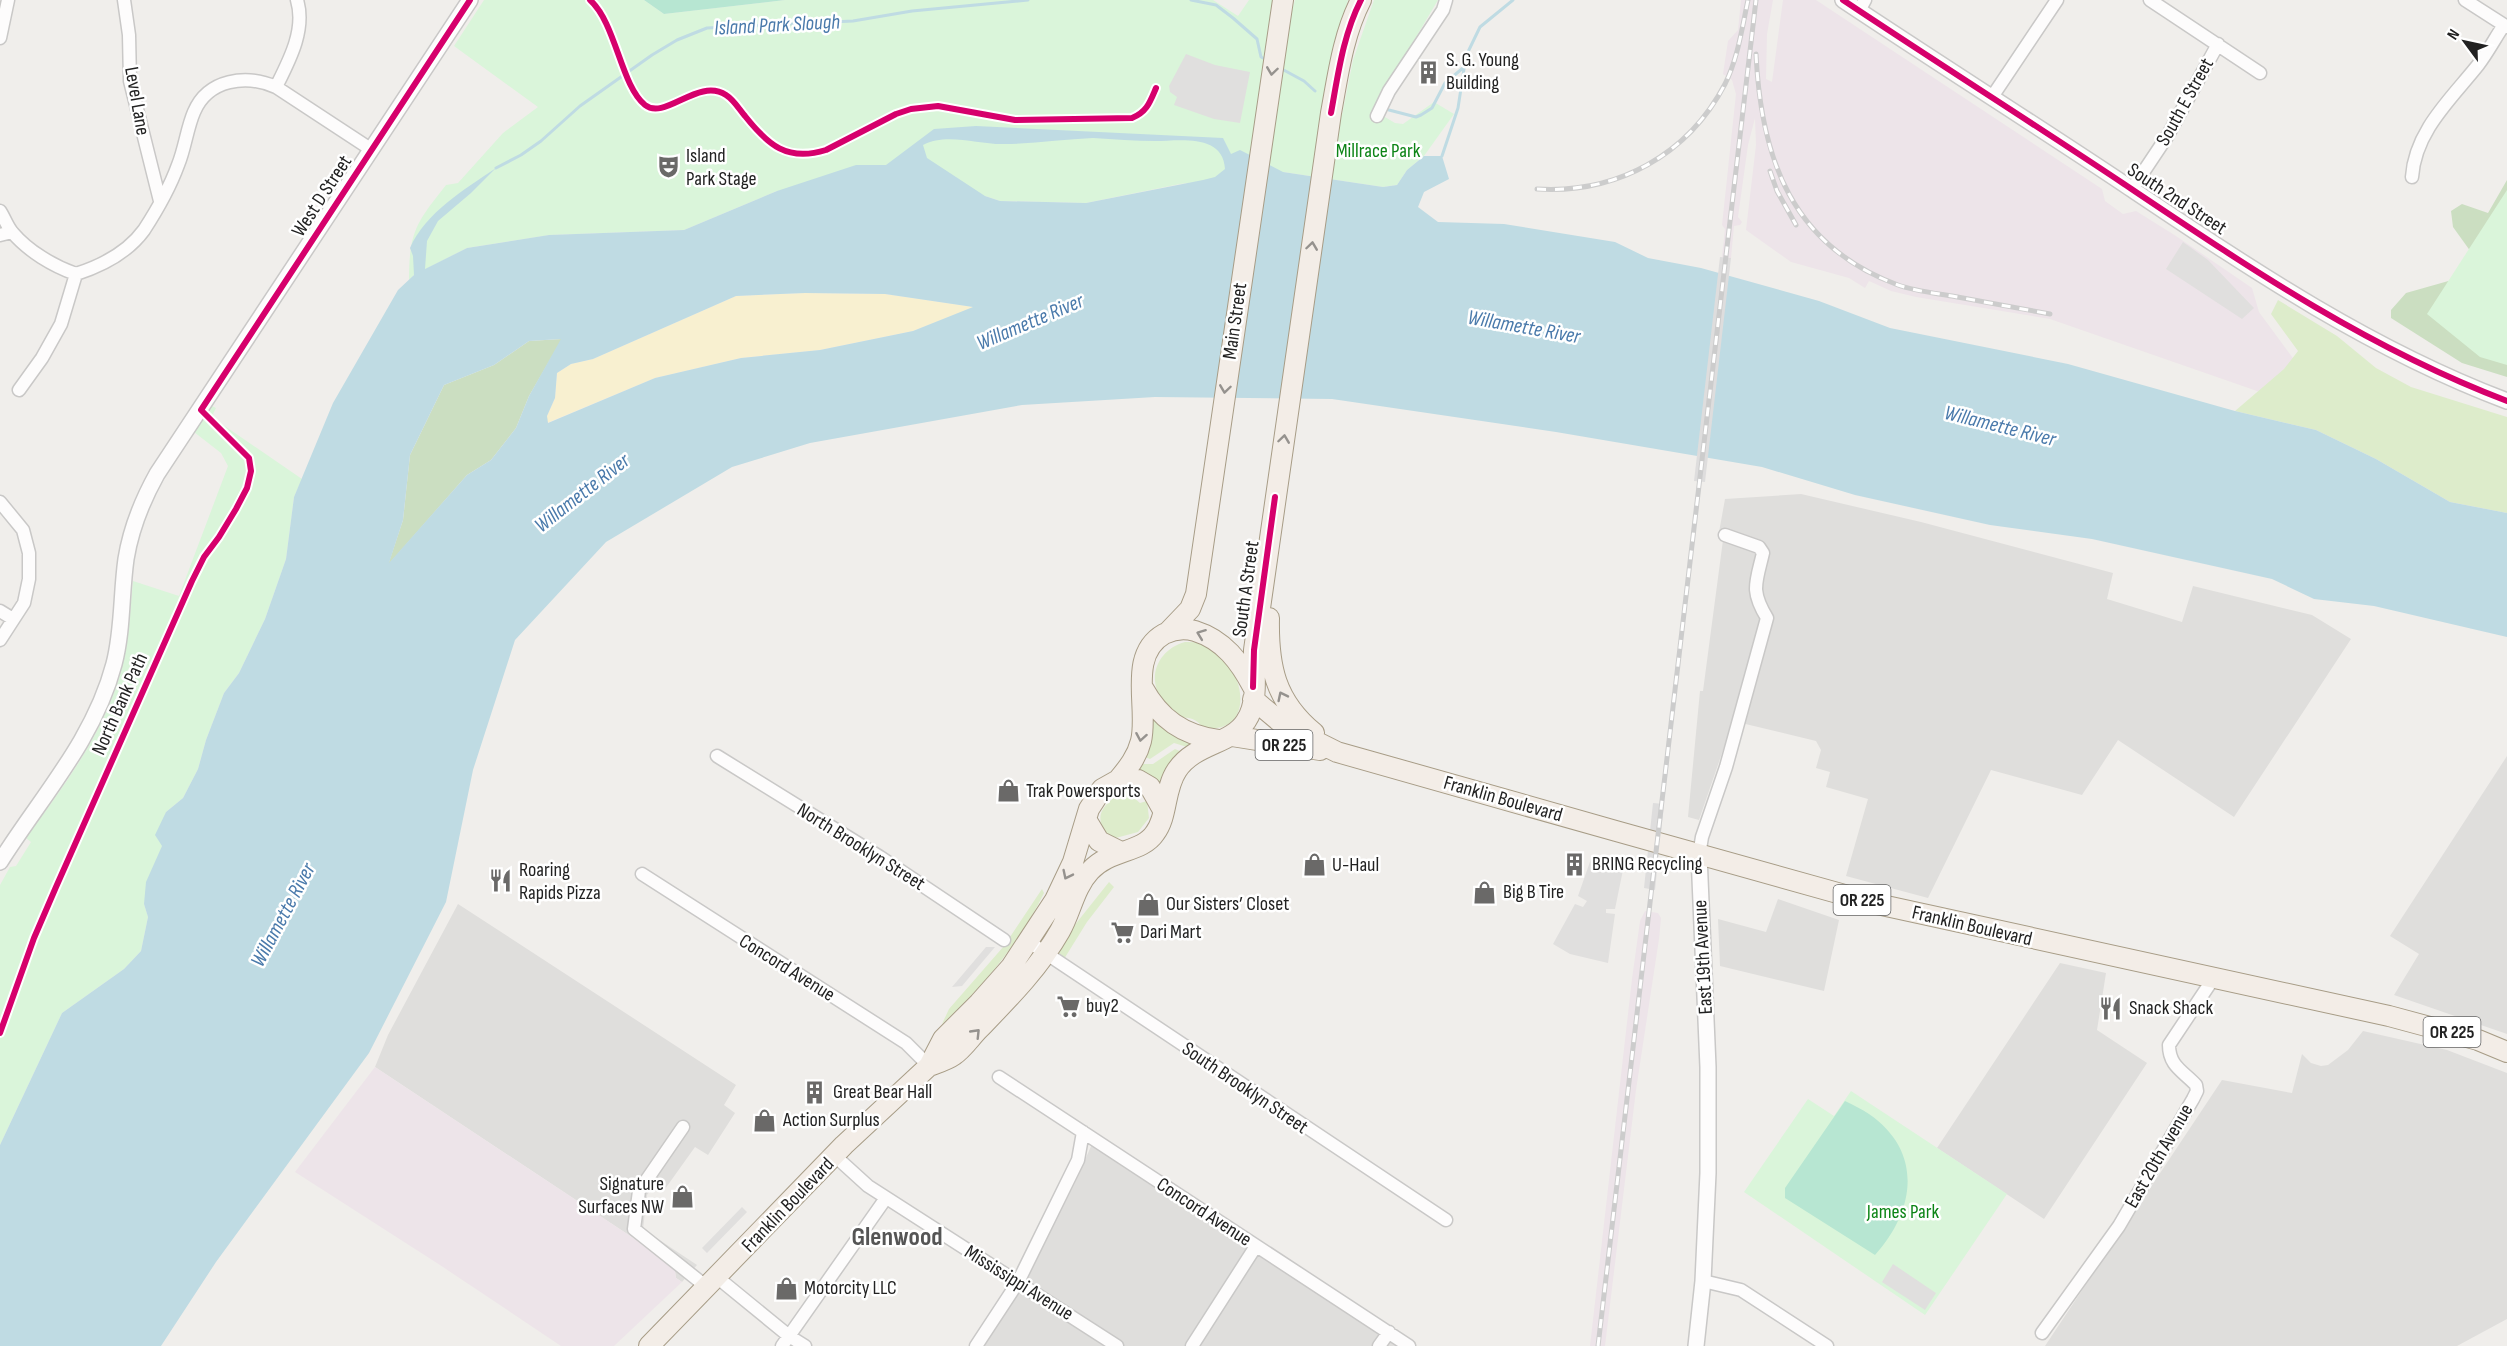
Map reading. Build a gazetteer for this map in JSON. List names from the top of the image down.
{
  "streets": {
    "main road": [
      "Main Street",
      "South A Street",
      "OR 225",
      "Franklin Boulevard"
    ],
    "street": [
      "Level Lane",
      "South E Street",
      "West D Street",
      "South 2nd Street",
      "North Brooklyn Street",
      "East 19th Avenue",
      "Concord Avenue",
      "South Brooklyn Street",
      "East 20th Avenue",
      "Mississippi Avenue"
    ],
    "cycle path": ["North Bank Path"]
  },
  "crossings": [
    ["South E Street", "South 2nd Street"],
    ["Main Street", "South A Street"],
    ["Main Street", "Franklin Boulevard"],
    ["South A Street", "OR 225"],
    ["South A Street", "Franklin Boulevard"],
    ["OR 225", "Franklin Boulevard"],
    ["Franklin Boulevard", "East 19th Avenue"],
    ["Franklin Boulevard", "Concord Avenue"],
    ["Franklin Boulevard", "South Brooklyn Street"],
    ["Franklin Boulevard", "East 20th Avenue"],
    ["Franklin Boulevard", "Mississippi Avenue"]
  ],
  "one_way": ["Main Street", "South A Street"],
  "districts": ["Glenwood"],
  "water": ["Island Park Slough", "Willamette River"],
  "parks": ["Millrace Park", "James Park"],
  "places": {
    "building": ["S. G. Young Building", "BRING Recycling", "Great Bear Hall"],
    "theatre": ["Island Park Stage"],
    "shop": [
      "Trak Powersports",
      "U-Haul",
      "Big B Tire",
      "Our Sisters’ Closet",
      "Action Surplus",
      "Signature Surfaces NW",
      "Motorcity LLC"
    ],
    "restaurant": ["Roaring Rapids Pizza", "Snack Shack"],
    "supermarket": ["Dari Mart", "buy2"]
  },
  "north": "top left"
}
